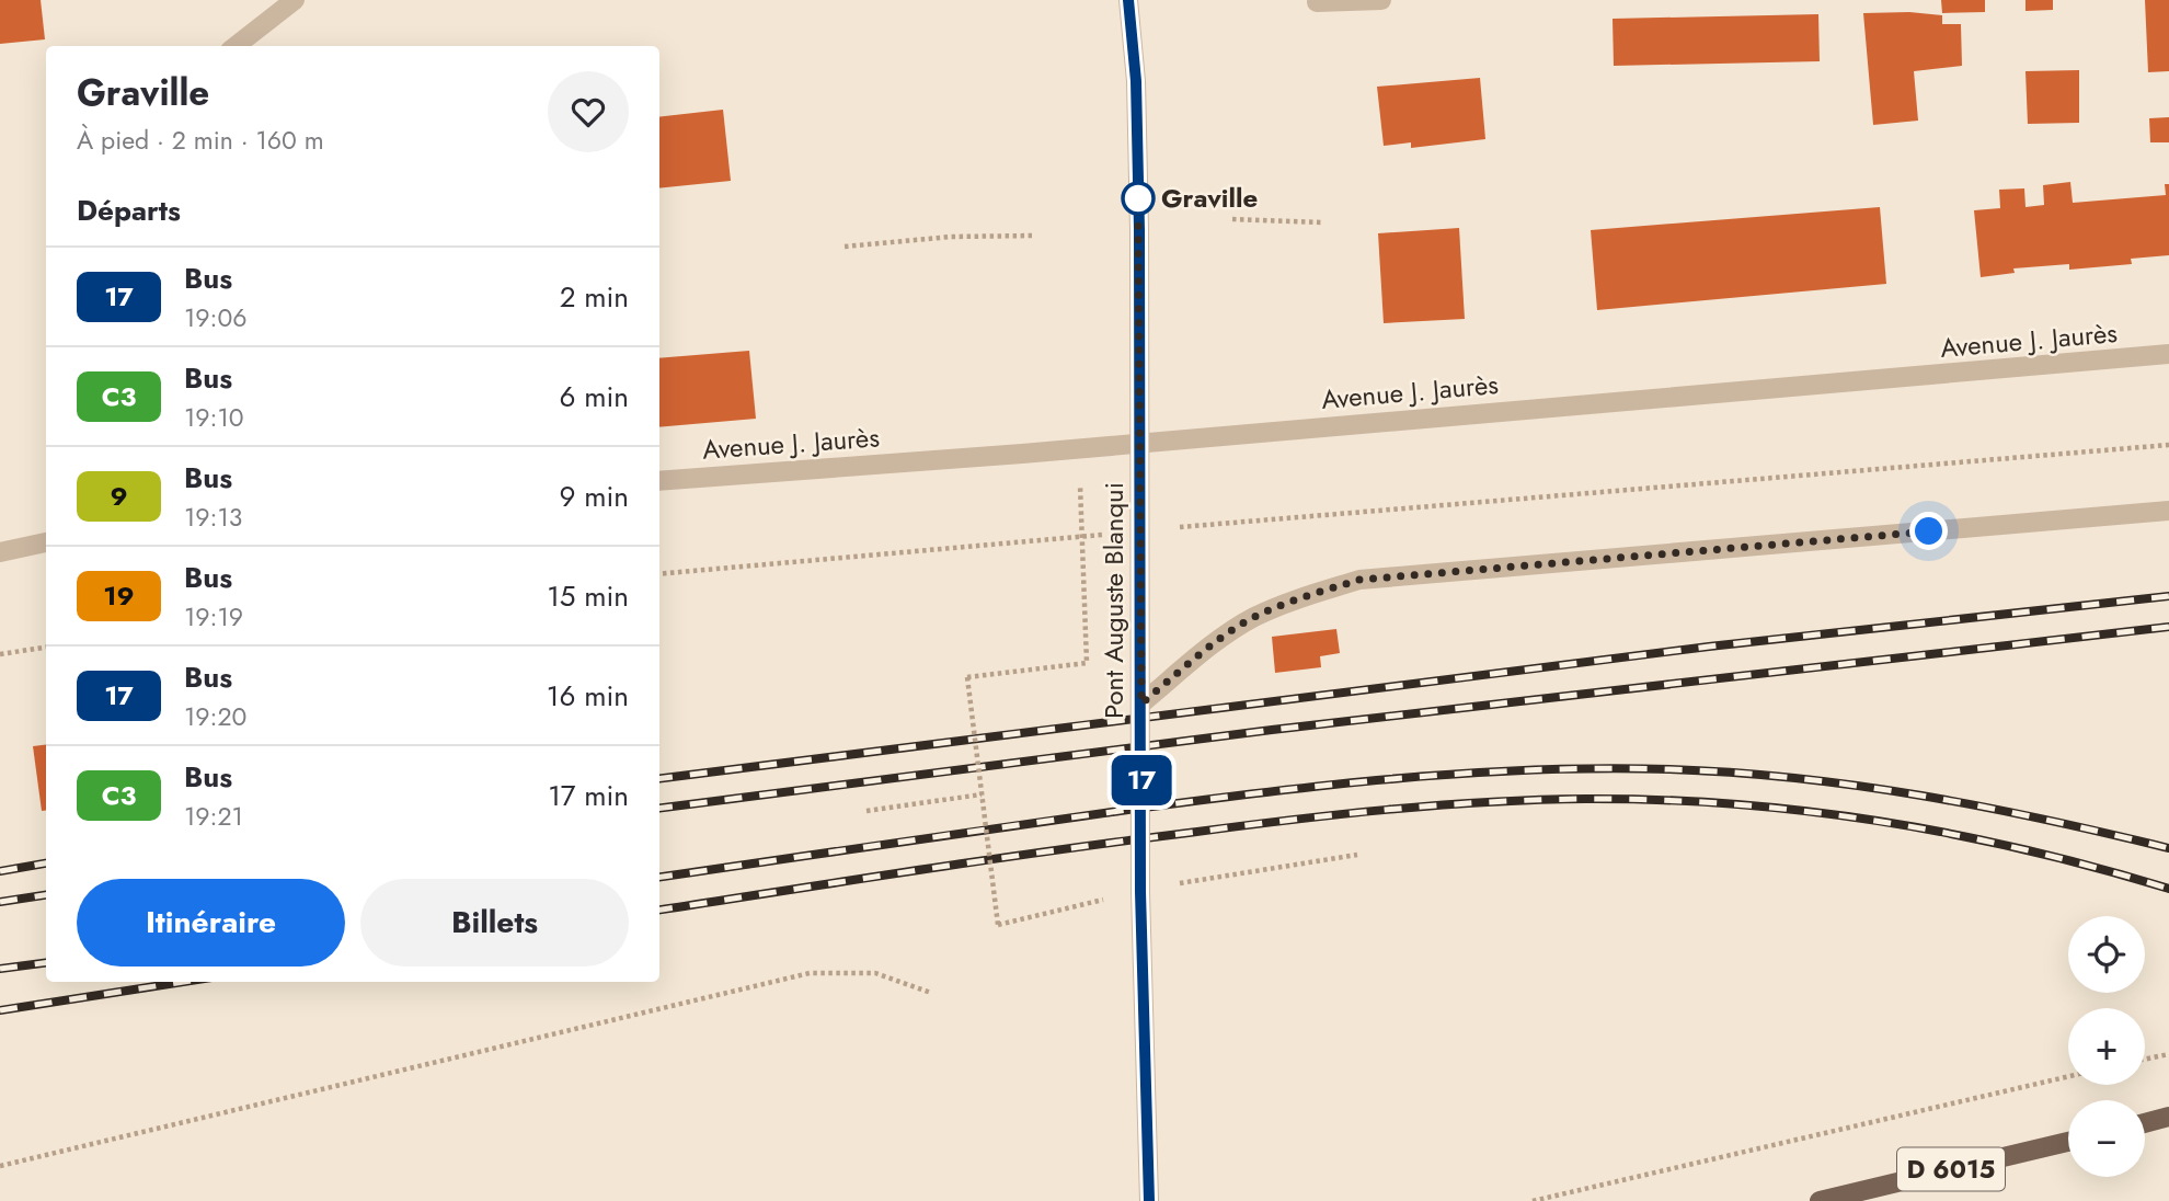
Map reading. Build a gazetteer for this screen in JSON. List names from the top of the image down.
{
  "streets": {
    "main road": ["D 6015"],
    "street": ["Avenue J. Jaurès", "Pont Auguste Blanqui"]
  },
  "places": ["Graville"],
  "lines": ["bus line 17"],
  "page": {
    "on_map": "17",
    "heading": [
      ["Graville", "À pied · 2 min · 160 m"],
      "Départs"
    ],
    "list": [
      {
        "mark": "17",
        "name": "Bus",
        "note": "19:06",
        "value": "2 min"
      },
      {
        "mark": "C3",
        "name": "Bus",
        "note": "19:10",
        "value": "6 min"
      },
      {
        "mark": "9",
        "name": "Bus",
        "note": "19:13",
        "value": "9 min"
      },
      {
        "mark": "19",
        "name": "Bus",
        "note": "19:19",
        "value": "15 min"
      },
      {
        "mark": "17",
        "name": "Bus",
        "note": "19:20",
        "value": "16 min"
      },
      {
        "mark": "C3",
        "name": "Bus",
        "note": "19:21",
        "value": "17 min"
      }
    ],
    "buttons": ["Itinéraire", "Billets"],
    "map_buttons": ["+", "−"]
  }
}
